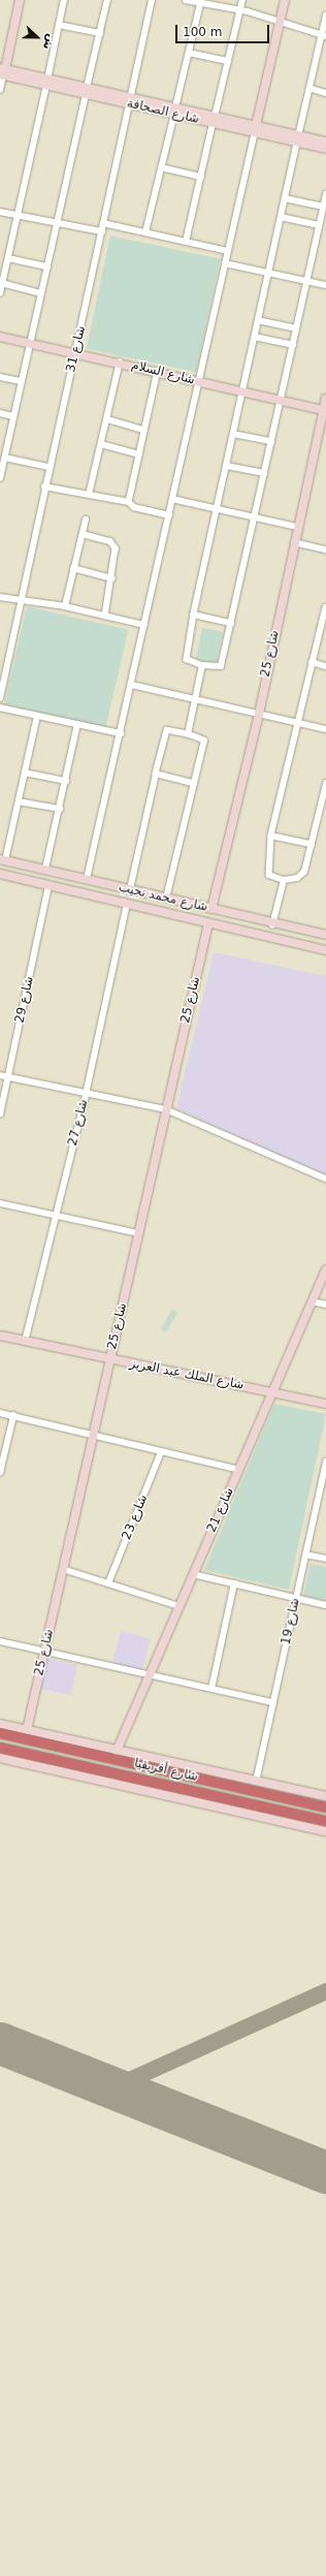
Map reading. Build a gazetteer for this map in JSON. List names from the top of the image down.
{
  "streets": {
    "highway": ["شارع أفريقيا"],
    "street": [
      "شارع الصحافة",
      "شارع 31",
      "شارع السلام",
      "شارع 25",
      "شارع محمد نجيب",
      "شارع 29",
      "شارع 27",
      "شارع الملك عبد العزيز",
      "شارع 21",
      "شارع 23",
      "شارع 19"
    ]
  },
  "crossings": [
    ["شارع الصحافة", "شارع 31"],
    ["شارع 31", "شارع السلام"],
    ["شارع السلام", "شارع 25"],
    ["شارع 25", "شارع محمد نجيب"],
    ["شارع 25", "شارع الملك عبد العزيز"],
    ["شارع 25", "شارع أفريقيا"],
    ["شارع محمد نجيب", "شارع 29"],
    ["شارع محمد نجيب", "شارع 27"],
    ["شارع 27", "شارع الملك عبد العزيز"],
    ["شارع الملك عبد العزيز", "شارع 21"],
    ["شارع 21", "شارع أفريقيا"],
    ["شارع 19", "شارع أفريقيا"]
  ],
  "scale_bar": "100 m",
  "north": "right"
}
